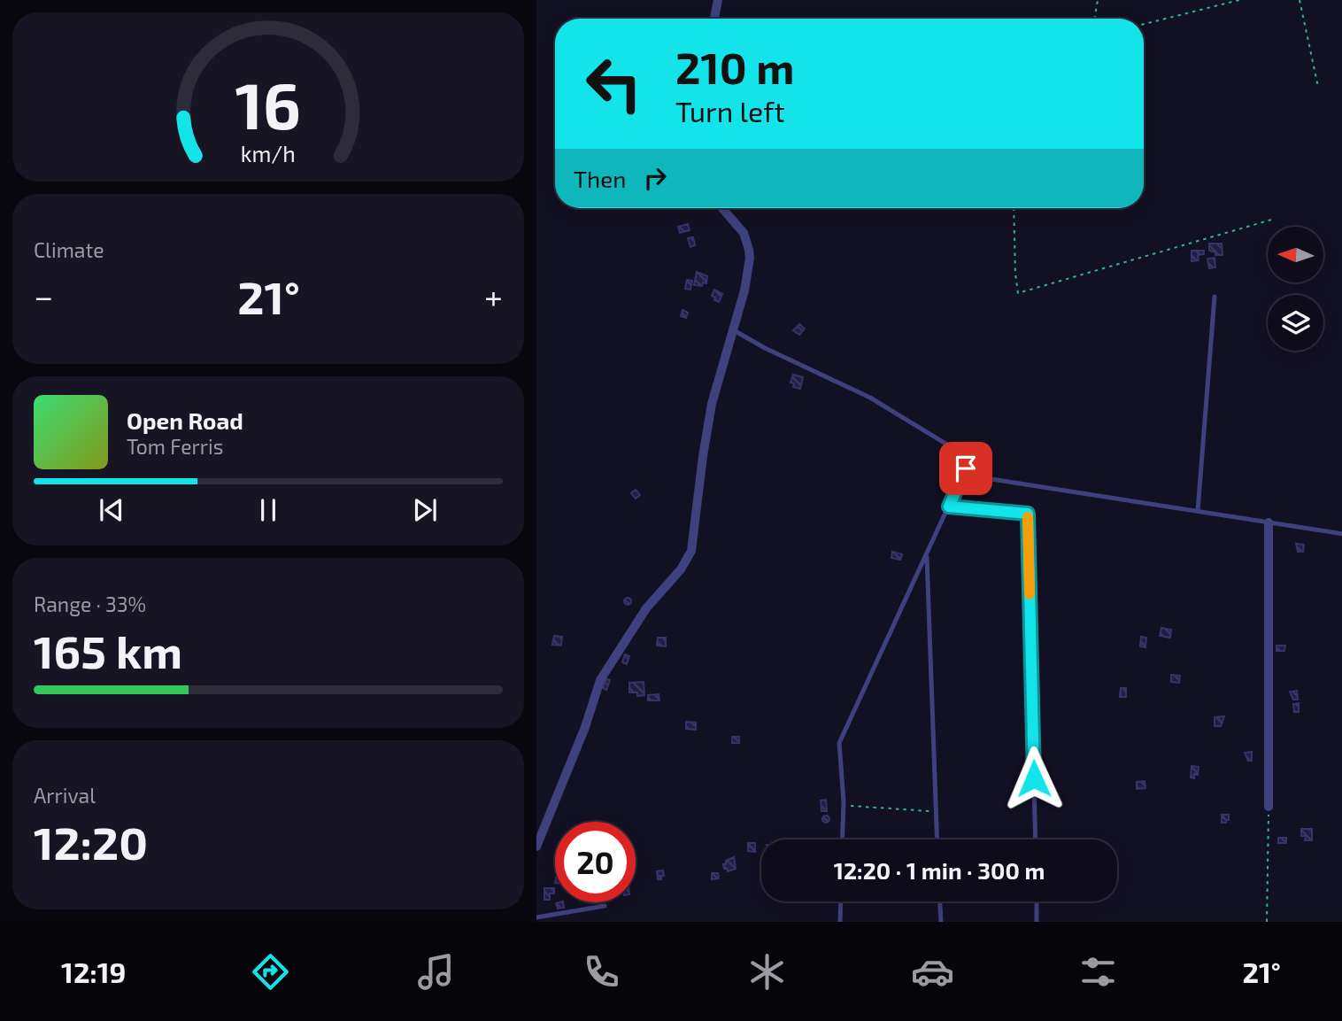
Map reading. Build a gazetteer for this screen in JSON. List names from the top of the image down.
{
  "north": "left",
  "page": {
    "turn": ["210 m", "Turn left"],
    "then": "Then",
    "tile": [
      "Climate",
      ["Range · 33%", "165 km"],
      ["Arrival", "12:20"]
    ],
    "heat": ["−", "21°", "+"],
    "song": ["Open Road", "Tom Ferris"],
    "limit": "20",
    "trip": "12:20 · 1 min · 300 m",
    "tabs": ["12:19", "21°"],
    "gauge": ["16", "km/h"]
  }
}
